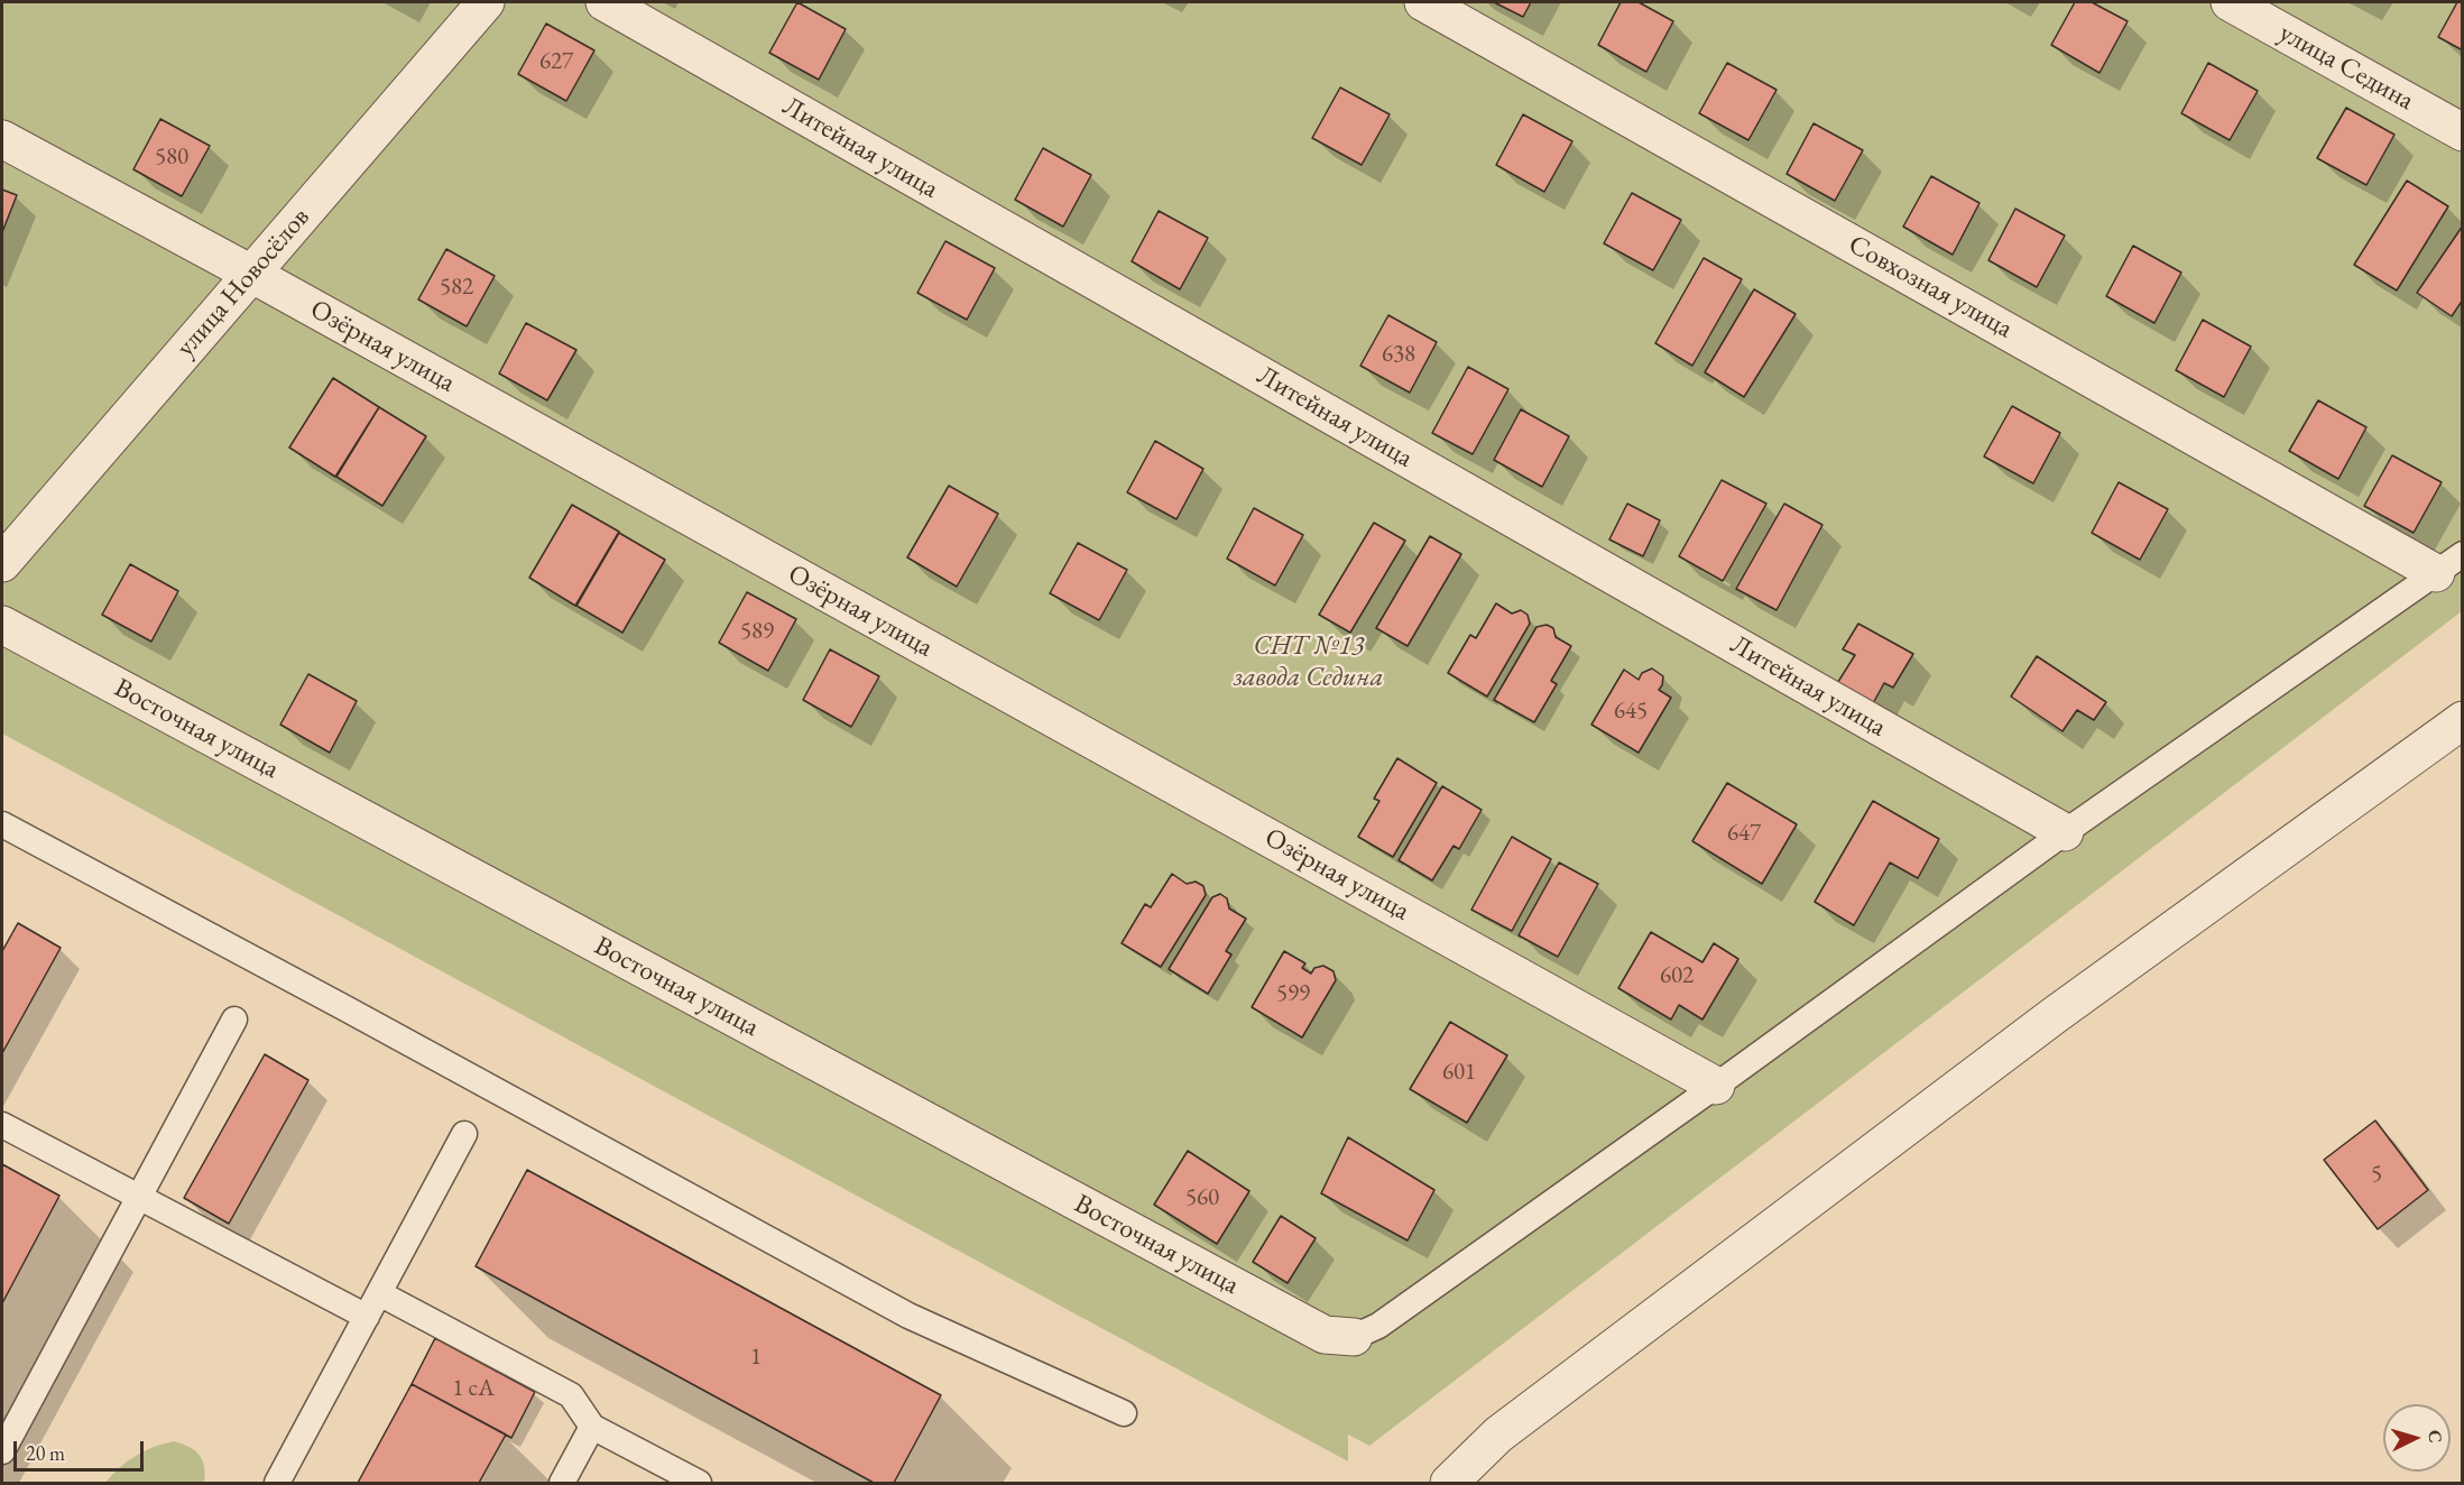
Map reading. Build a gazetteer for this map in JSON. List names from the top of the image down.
{
  "streets": {
    "street": [
      "улица Седина",
      "Литейная улица",
      "улица Новосёлов",
      "Совхозная улица",
      "Озёрная улица",
      "Восточная улица"
    ]
  },
  "crossings": [
    ["улица Новосёлов", "Озёрная улица"]
  ],
  "parks": ["СНТ №13 завода Седина"],
  "house_numbers": [
    "627",
    "580",
    "582",
    "638",
    "589",
    "645",
    "647",
    "602",
    "599",
    "601",
    "5",
    "560",
    "1",
    "1 сА"
  ],
  "scale_bar": "20 m",
  "north": "right"
}
